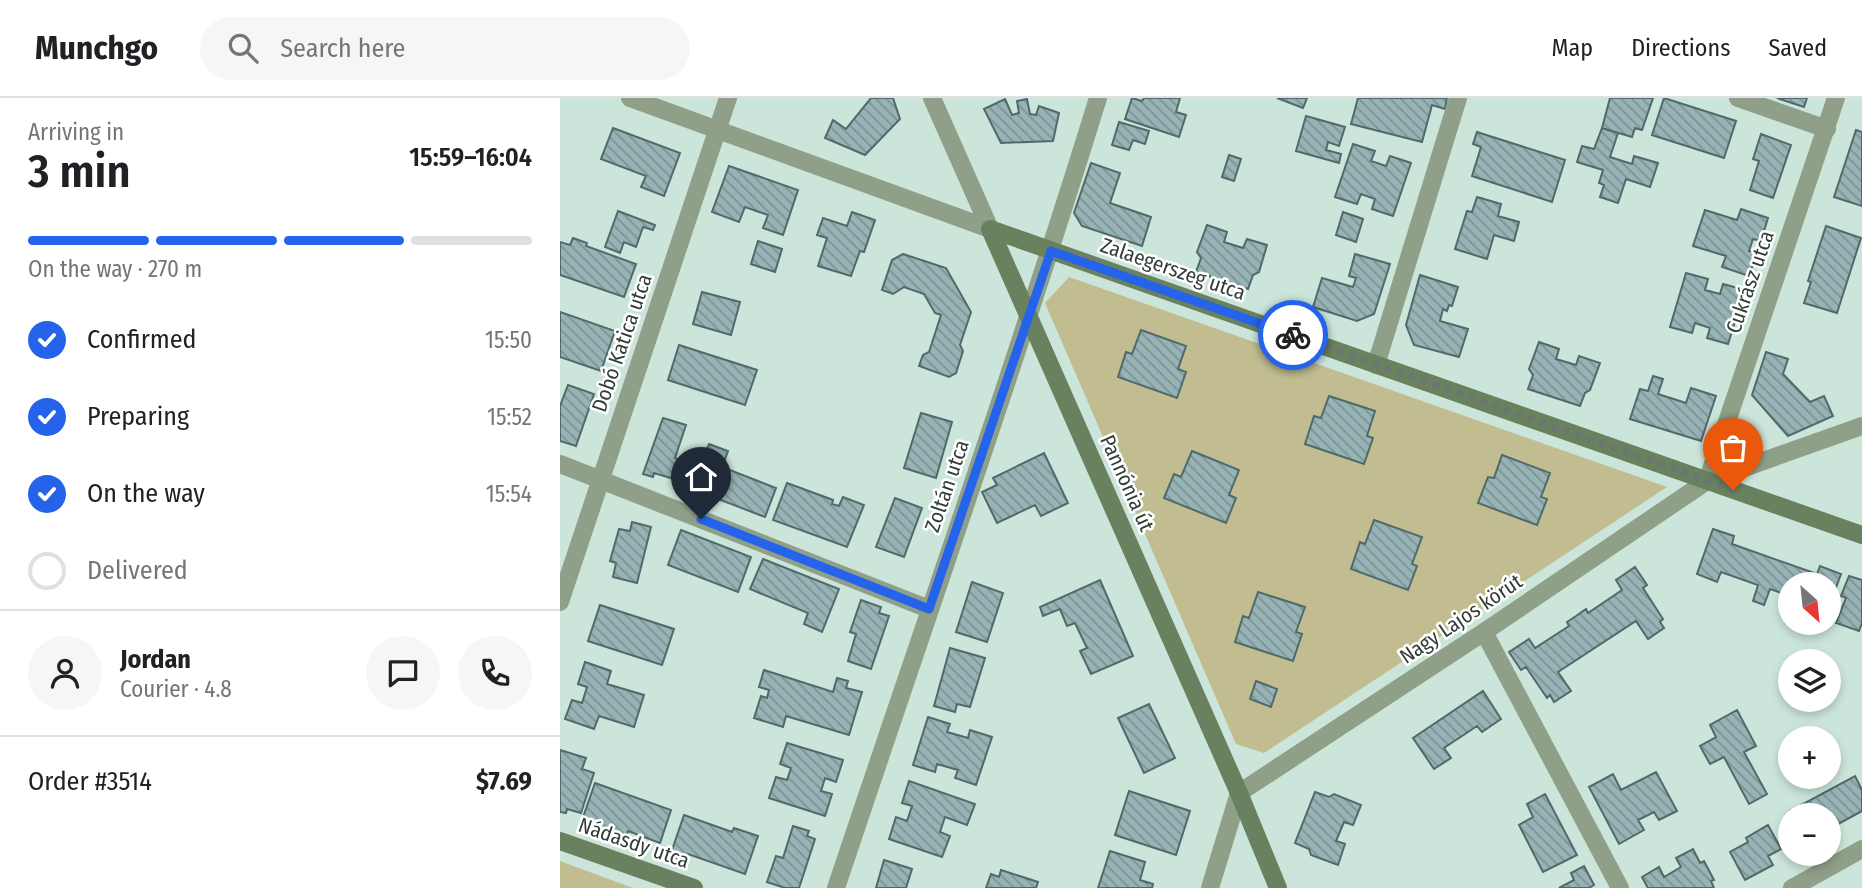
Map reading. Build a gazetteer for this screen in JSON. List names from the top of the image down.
{
  "streets": {
    "street": [
      "Zalaegerszeg utca",
      "Cukrász utca",
      "Dobó Katica utca",
      "Pannónia út",
      "Zoltán utca",
      "Nagy Lajos körút",
      "Nádasdy utca"
    ]
  },
  "crossings": [
    ["Zalaegerszeg utca", "Cukrász utca"],
    ["Zalaegerszeg utca", "Dobó Katica utca"],
    ["Zalaegerszeg utca", "Pannónia út"],
    ["Zalaegerszeg utca", "Zoltán utca"],
    ["Zalaegerszeg utca", "Nagy Lajos körút"],
    ["Cukrász utca", "Nagy Lajos körút"],
    ["Pannónia út", "Zoltán utca"],
    ["Pannónia út", "Nagy Lajos körút"]
  ],
  "north": "bottom right",
  "page": {
    "header": "Munchgo",
    "search": "Search here",
    "nav": ["Map", "Directions", "Saved"],
    "heading": ["3 min", "Arriving in", "15:59–16:04"],
    "panel": [
      "Jordan",
      "Courier · 4.8",
      "Order #3514",
      "$7.69"
    ],
    "bar": "On the way · 270 m",
    "list": [
      ["Confirmed", "15:50"],
      ["Preparing", "15:52"],
      ["On the way", "15:54"],
      "Delivered"
    ],
    "map_buttons": ["+", "−"]
  }
}
